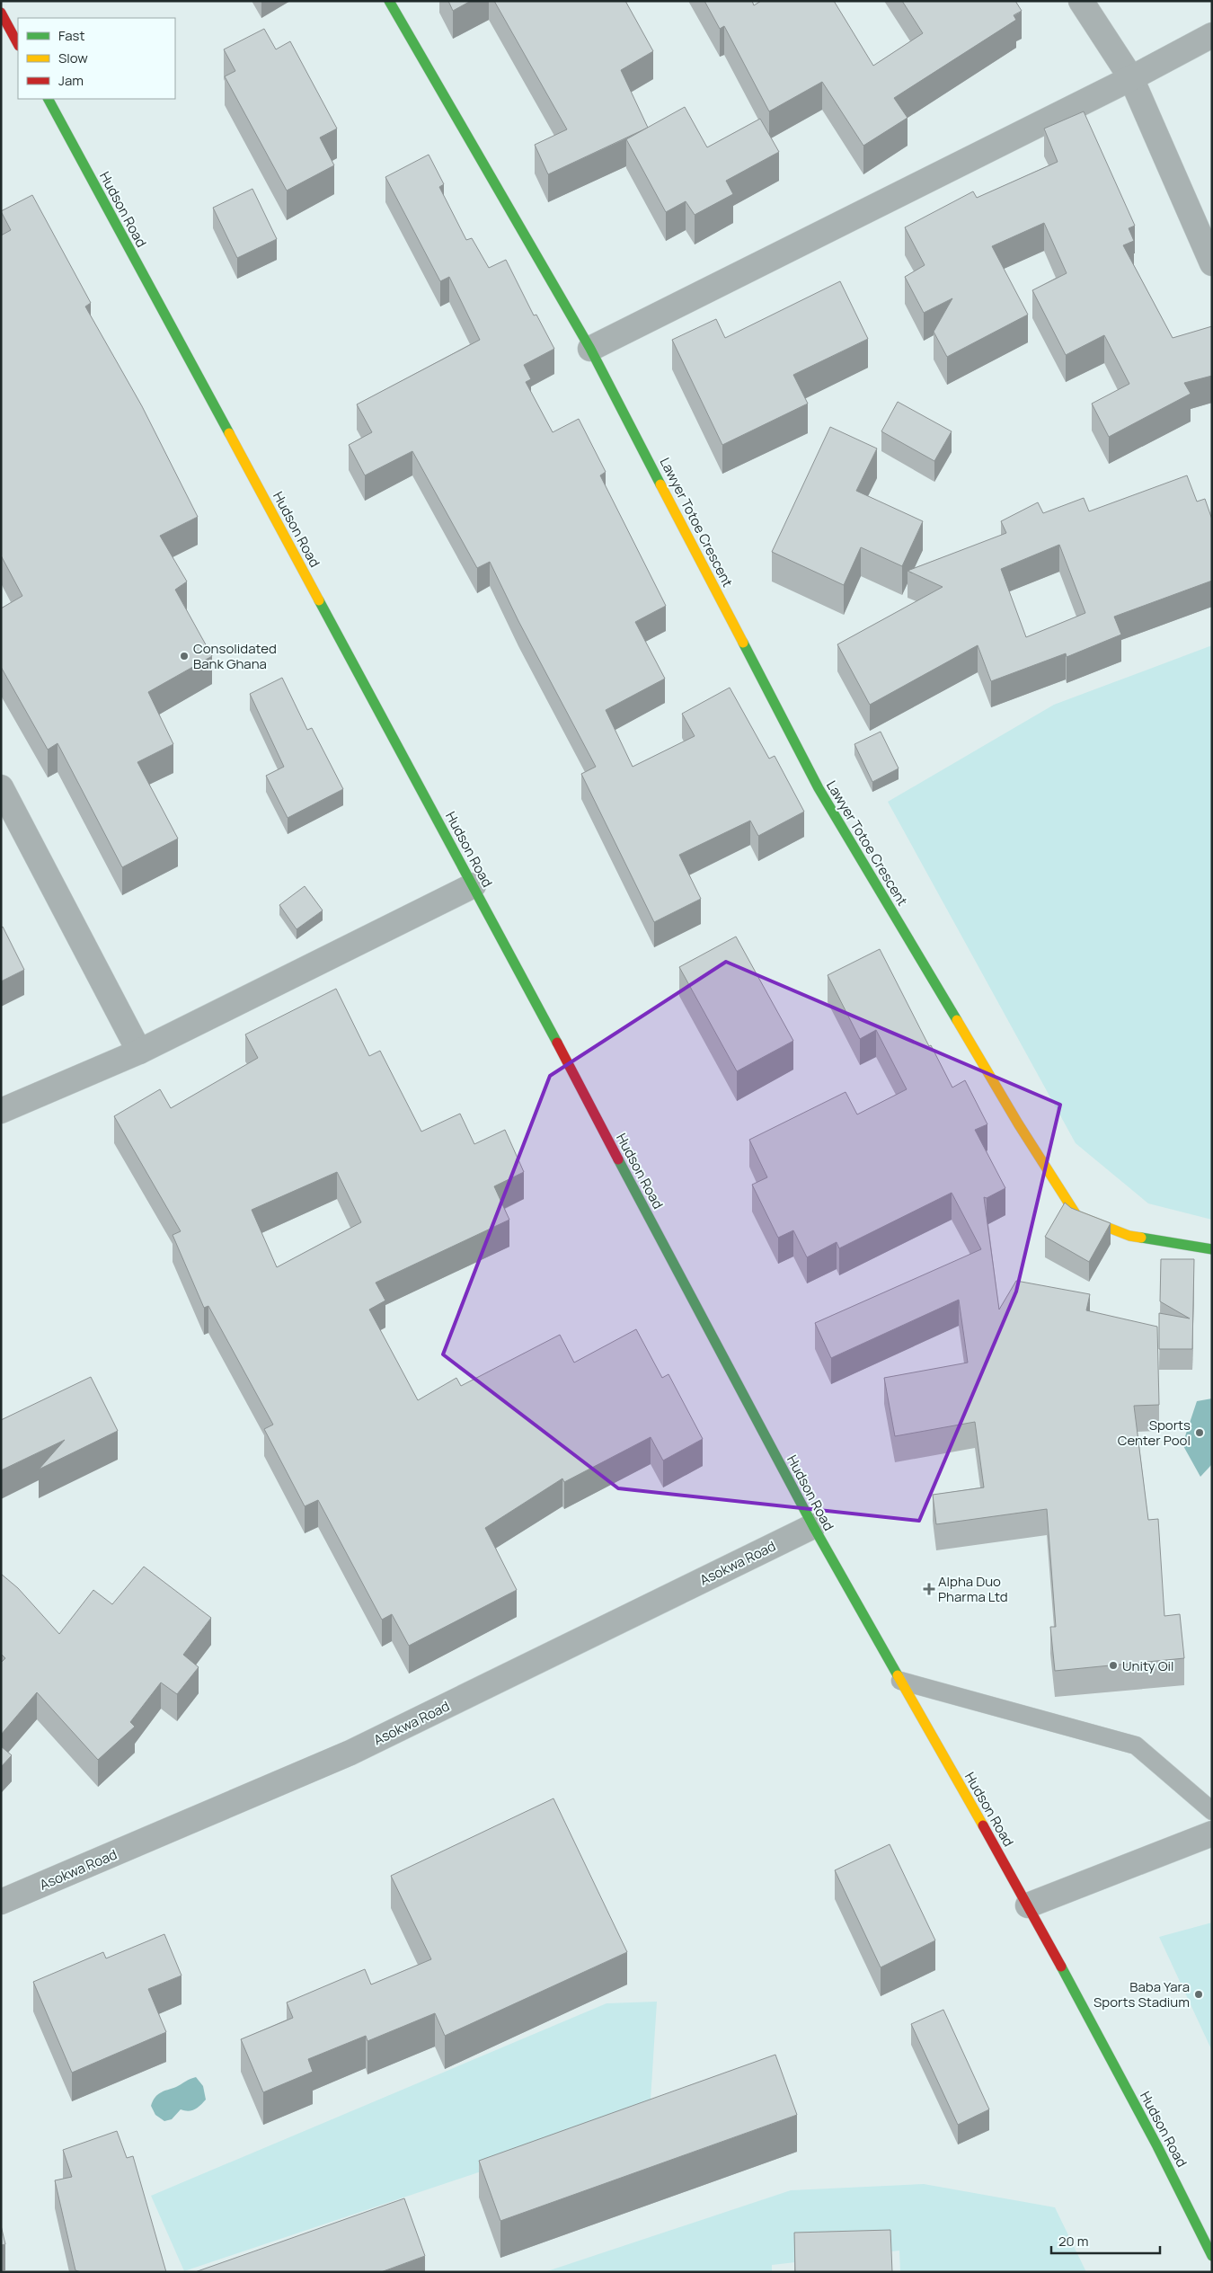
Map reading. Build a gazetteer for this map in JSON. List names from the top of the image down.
{
  "streets": {
    "street": ["Hudson Road", "Lawyer Totoe Crescent", "Asokwa Road"]
  },
  "crossings": [
    ["Hudson Road", "Asokwa Road"]
  ],
  "places": {
    "other": [
      "Consolidated Bank Ghana",
      "Sports Center Pool",
      "Unity Oil",
      "Baba Yara Sports Stadium"
    ],
    "health": ["Alpha Duo Pharma Ltd"]
  },
  "legend": ["Fast", "Slow", "Jam"],
  "scale_bar": "20 m"
}
